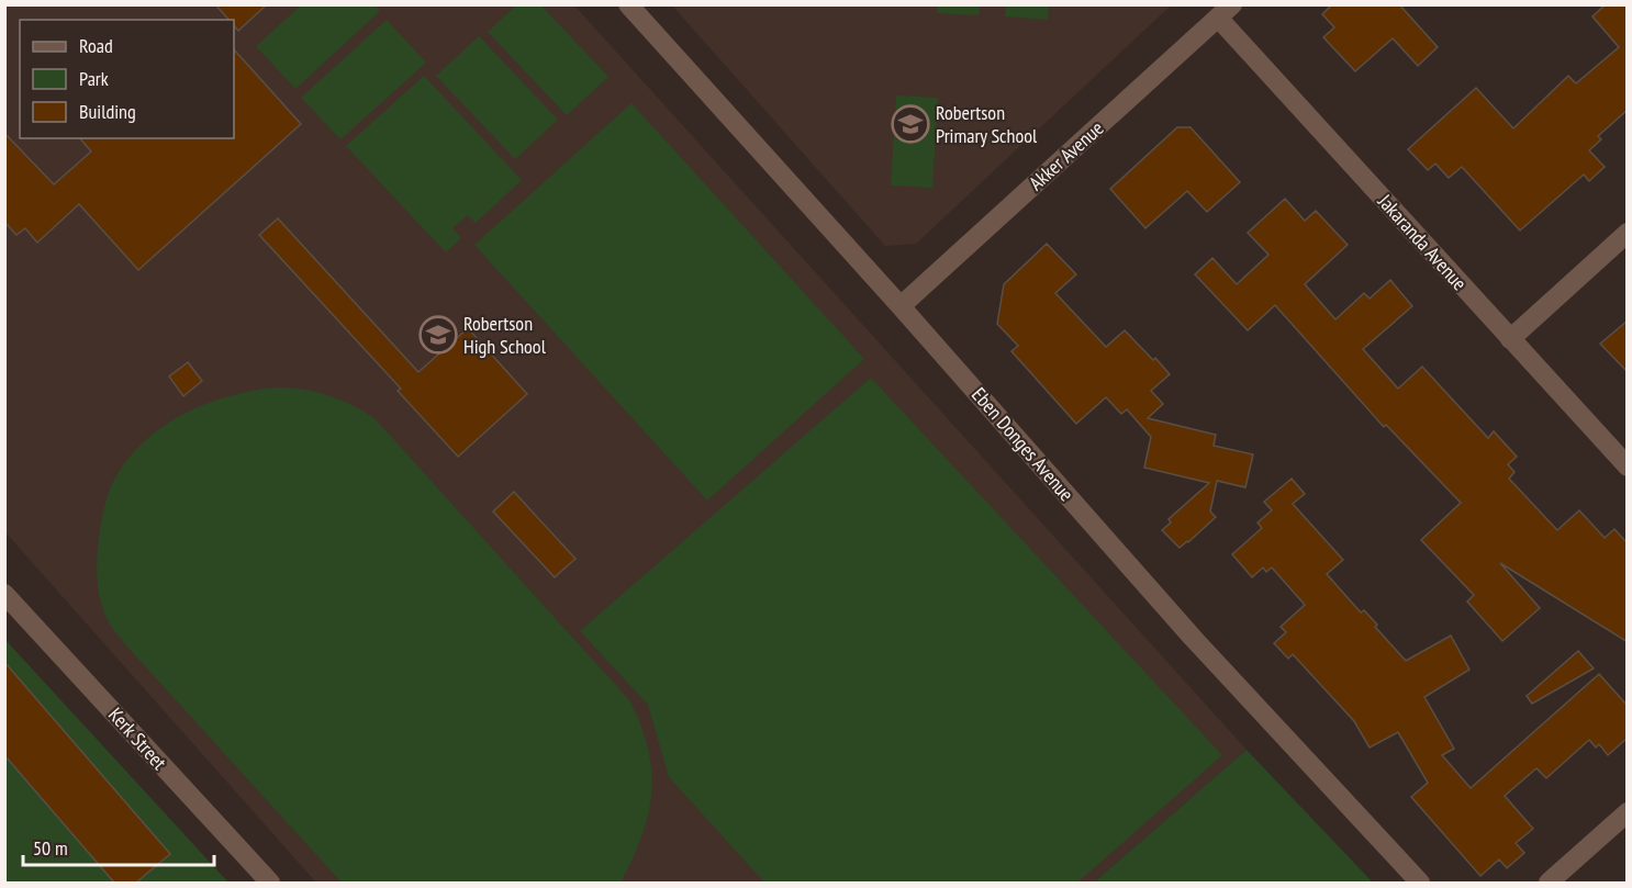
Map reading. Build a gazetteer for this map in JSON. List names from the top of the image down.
{
  "streets": {
    "street": [
      "Akker Avenue",
      "Jakaranda Avenue",
      "Eben Donges Avenue",
      "Kerk Street"
    ]
  },
  "crossings": [
    ["Akker Avenue", "Jakaranda Avenue"],
    ["Akker Avenue", "Eben Donges Avenue"]
  ],
  "places": {
    "school or university": ["Robertson Primary School", "Robertson High School"]
  },
  "legend": ["Road", "Park", "Building"],
  "scale_bar": "50 m"
}
